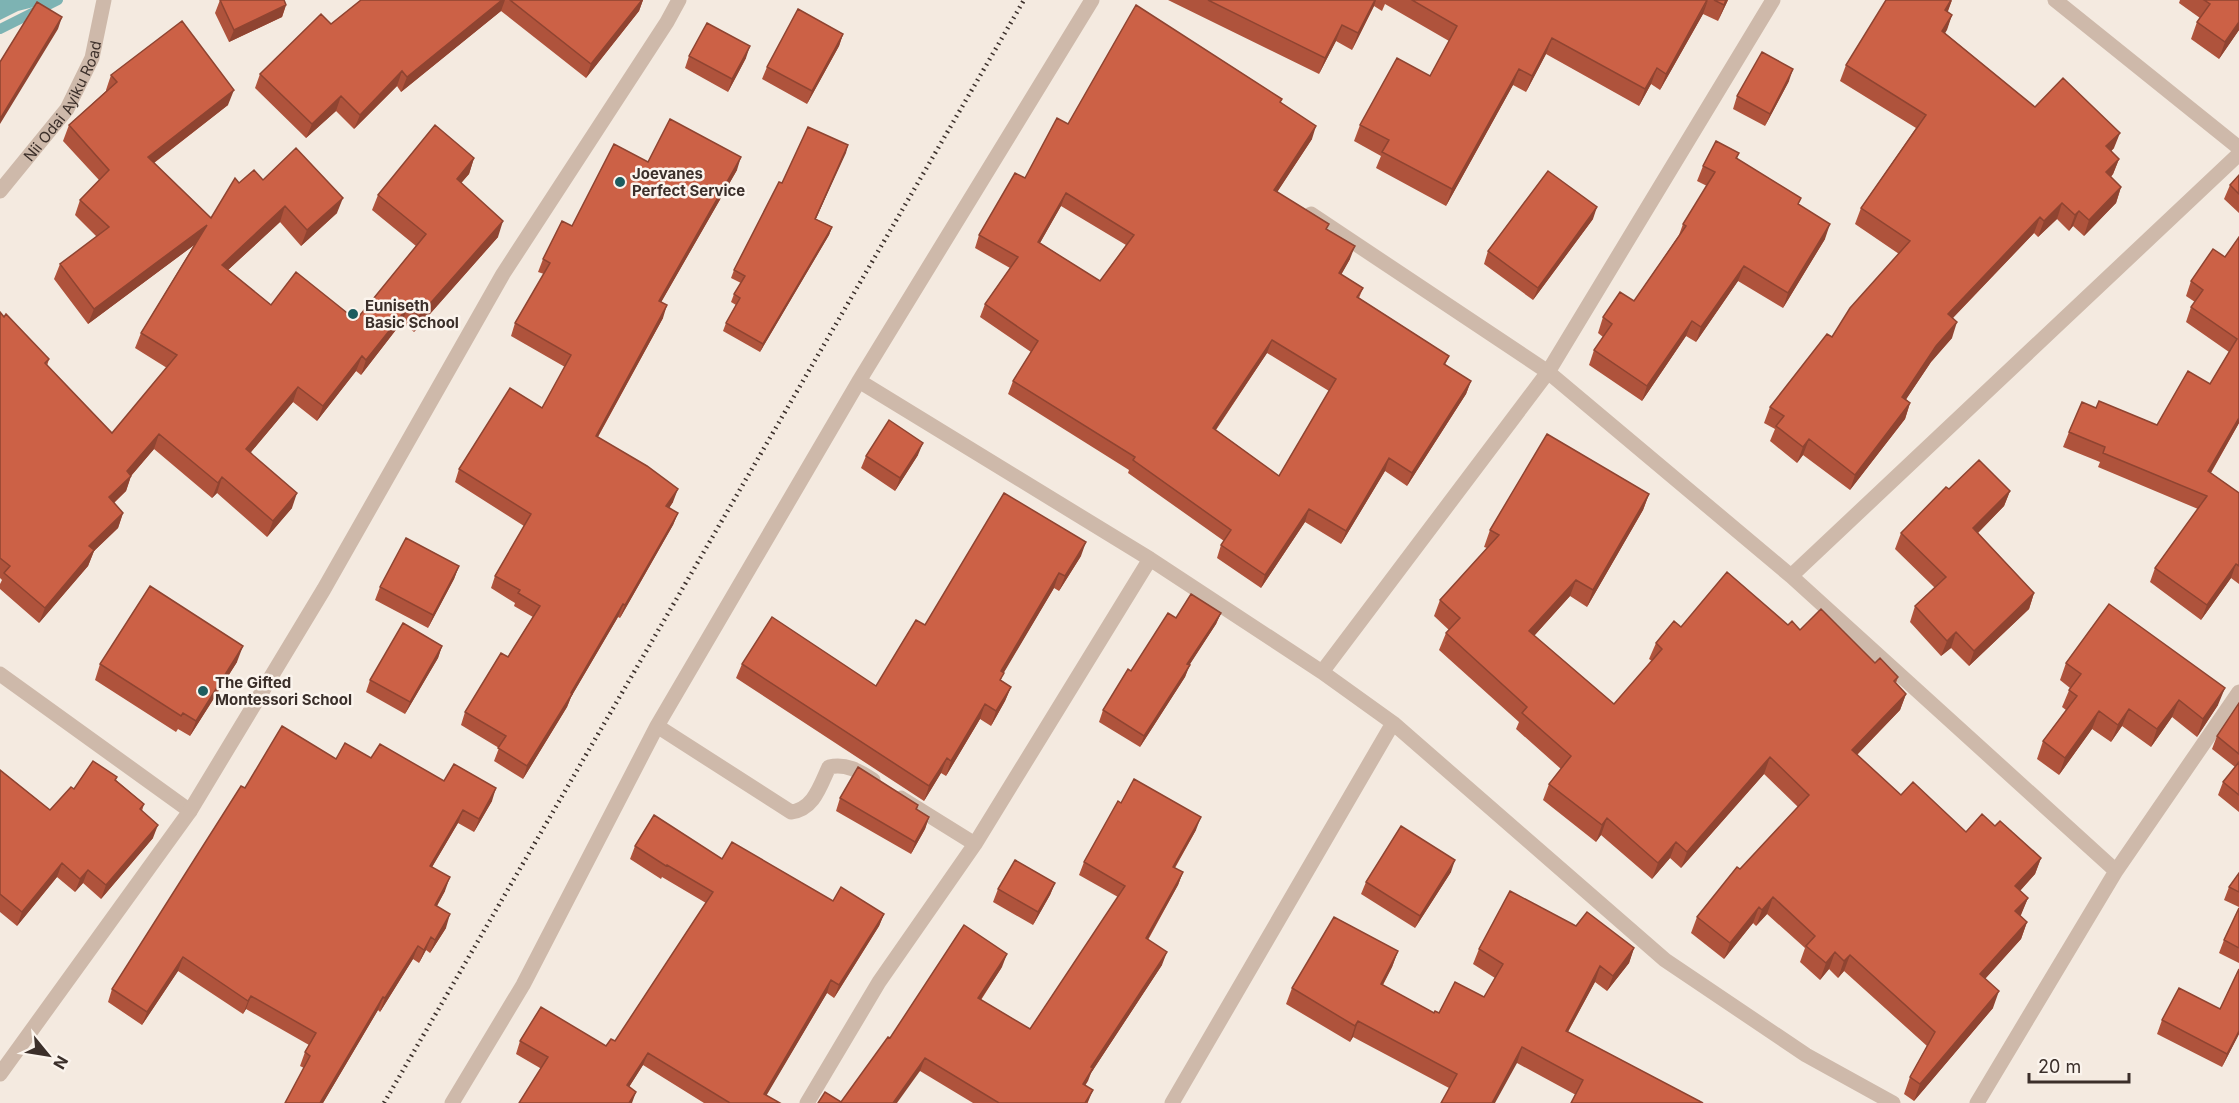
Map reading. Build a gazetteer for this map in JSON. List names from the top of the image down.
{
  "streets": {
    "street": ["Nii Odai Ayiku Road"]
  },
  "places": ["Joevanes Perfect Service", "Euniseth Basic School", "The Gifted Montessori School"],
  "scale_bar": "20 m",
  "north": "bottom right"
}
